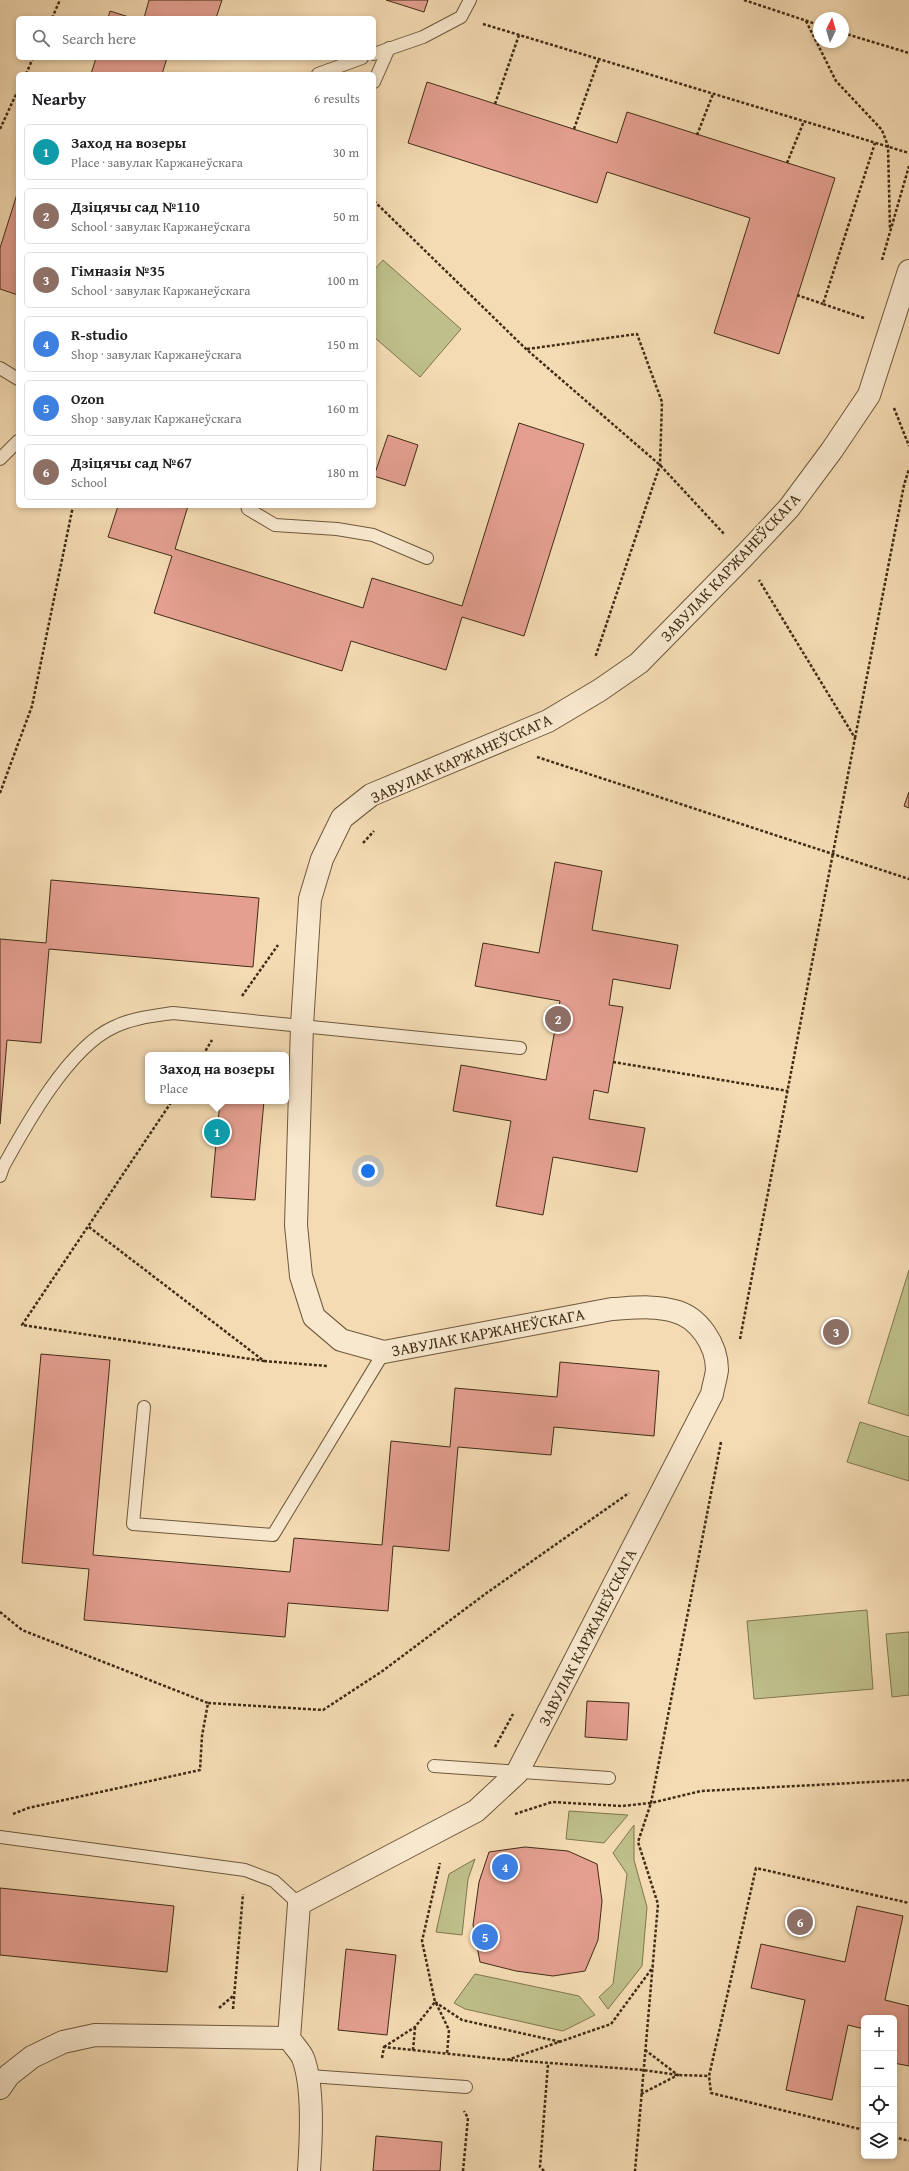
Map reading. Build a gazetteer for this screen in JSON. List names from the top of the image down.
{
  "streets": {
    "street": ["ЗАВУЛАК КАРЖАНЕЎСКАГА"]
  },
  "north": "top",
  "page": {
    "search": "Search here",
    "heading": ["Nearby", "6 results"],
    "list": [
      {
        "mark": "1",
        "name": "Заход на возеры",
        "note": "Place · завулак Каржанеўскага",
        "value": "30 m"
      },
      {
        "mark": "2",
        "name": "Дзіцячы сад №110",
        "note": "School · завулак Каржанеўскага",
        "value": "50 m"
      },
      {
        "mark": "3",
        "name": "Гімназія №35",
        "note": "School · завулак Каржанеўскага",
        "value": "100 m"
      },
      {
        "mark": "4",
        "name": "R-studio",
        "note": "Shop · завулак Каржанеўскага",
        "value": "150 m"
      },
      {
        "mark": "5",
        "name": "Ozon",
        "note": "Shop · завулак Каржанеўскага",
        "value": "160 m"
      },
      {
        "mark": "6",
        "name": "Дзіцячы сад №67",
        "note": "School",
        "value": "180 m"
      }
    ],
    "pins": [
      "2",
      "1",
      "3",
      "4",
      "6",
      "5"
    ],
    "popup": ["Заход на возеры", "Place"],
    "map_buttons": ["+", "−"]
  }
}
